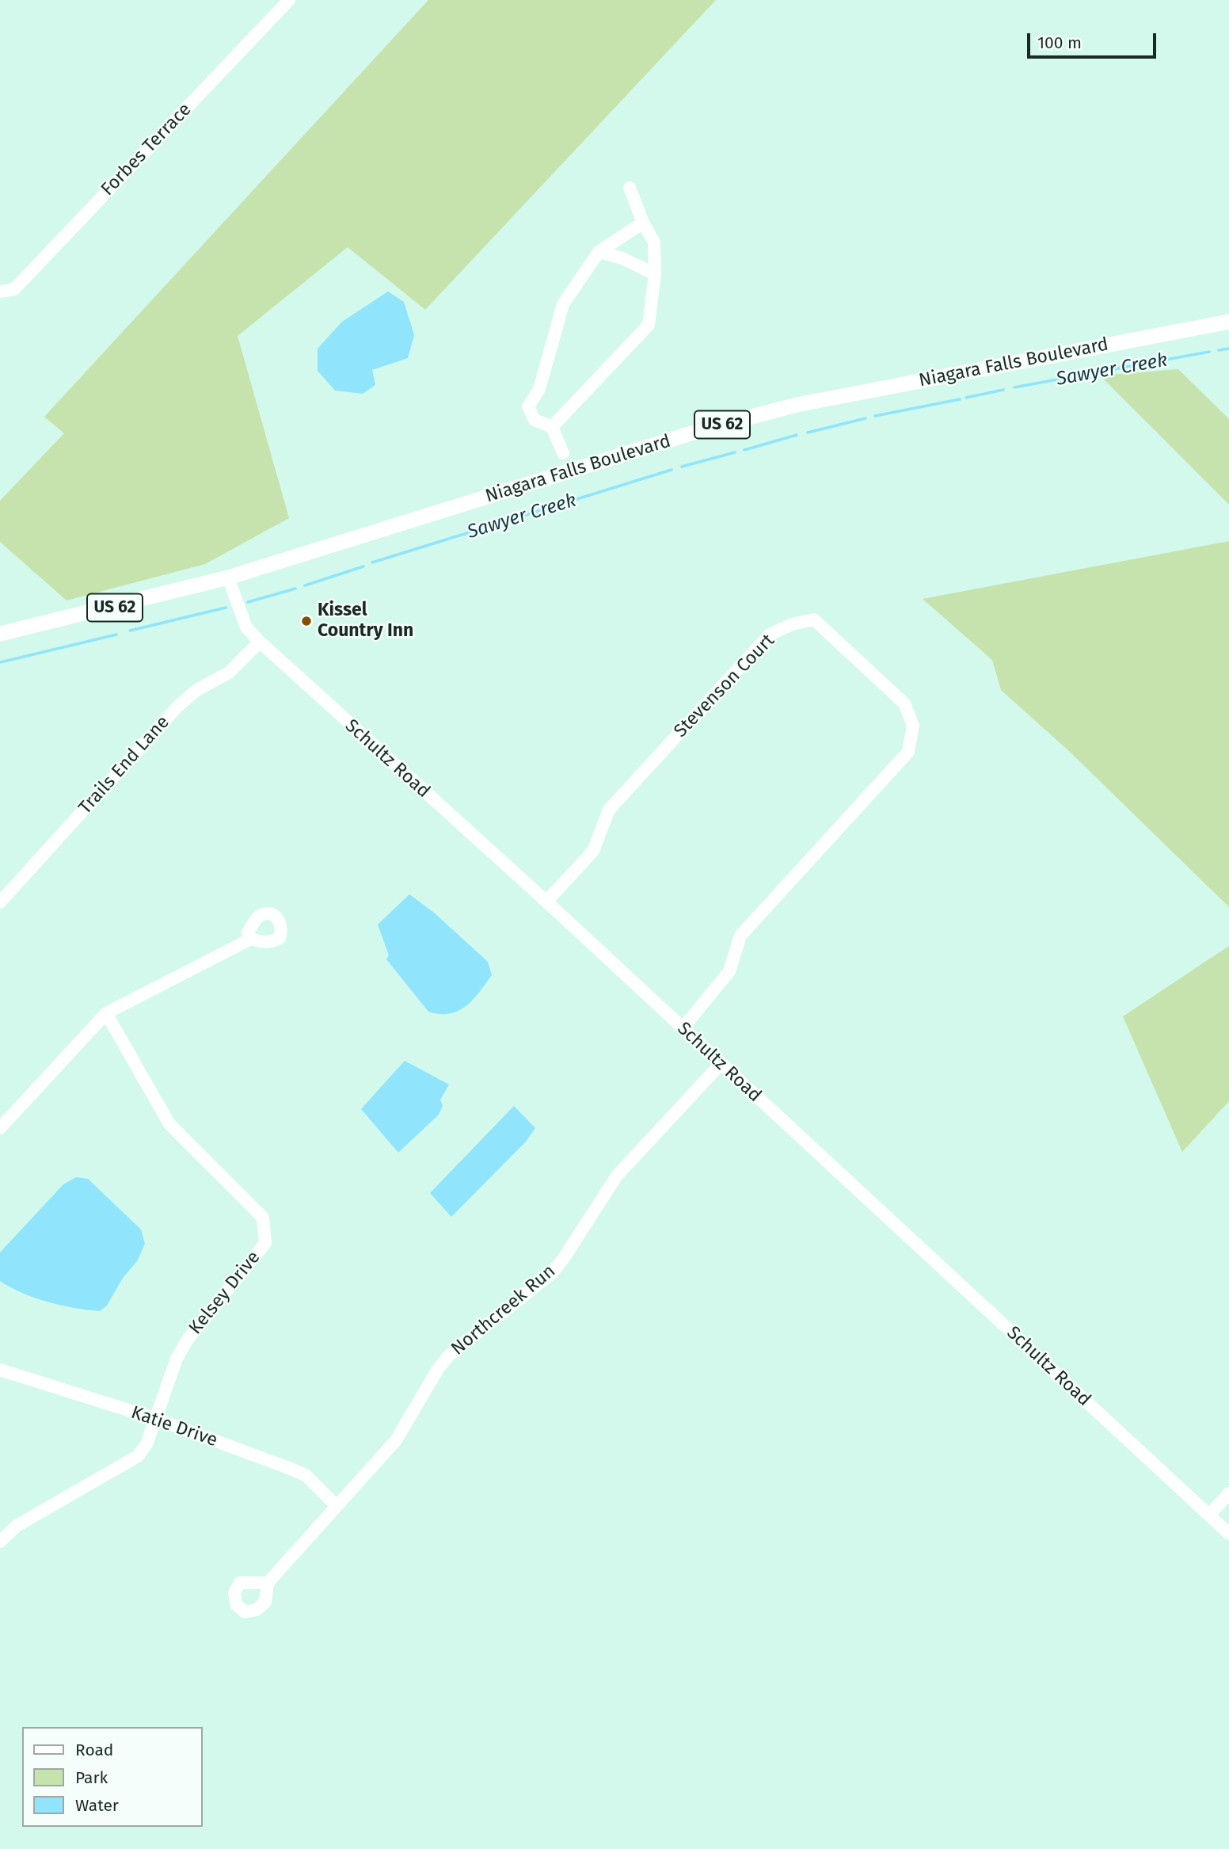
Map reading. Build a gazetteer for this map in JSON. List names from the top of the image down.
{
  "streets": {
    "main road": ["Niagara Falls Boulevard", "US 62"],
    "street": [
      "Forbes Terrace",
      "Stevenson Court",
      "Schultz Road",
      "Trails End Lane",
      "Kelsey Drive",
      "Northcreek Run",
      "Katie Drive"
    ]
  },
  "crossings": [
    ["Niagara Falls Boulevard", "Schultz Road"],
    ["Stevenson Court", "Schultz Road"],
    ["Schultz Road", "Trails End Lane"],
    ["Schultz Road", "Northcreek Run"],
    ["Kelsey Drive", "Katie Drive"],
    ["Northcreek Run", "Katie Drive"]
  ],
  "water": ["Sawyer Creek"],
  "places": ["Kissel Country Inn"],
  "legend": ["Road", "Park", "Water"],
  "scale_bar": "100 m"
}
